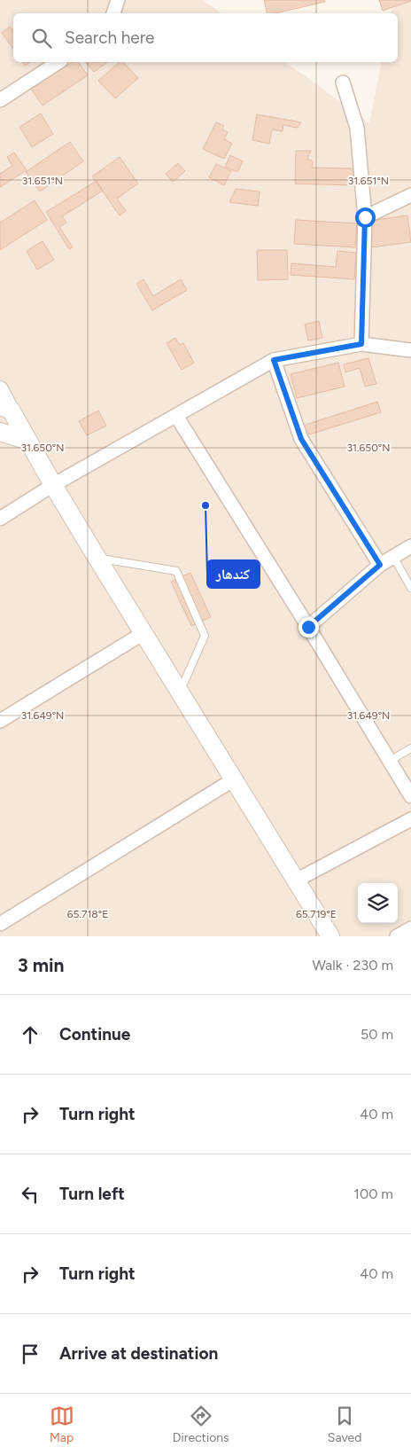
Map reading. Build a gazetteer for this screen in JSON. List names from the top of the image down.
{
  "places": ["کندهار"],
  "page": {
    "search": "Search here",
    "heading": ["3 min", "Walk · 230 m"],
    "list": [
      ["Continue", "50 m"],
      ["Turn right", "40 m"],
      ["Turn left", "100 m"],
      ["Turn right", "40 m"],
      "Arrive at destination"
    ],
    "nav": ["Map", "Directions", "Saved"]
  },
  "coordinates": [
    "31.651°N",
    "31.650°N",
    "31.649°N",
    "65.718°E",
    "65.719°E"
  ]
}
